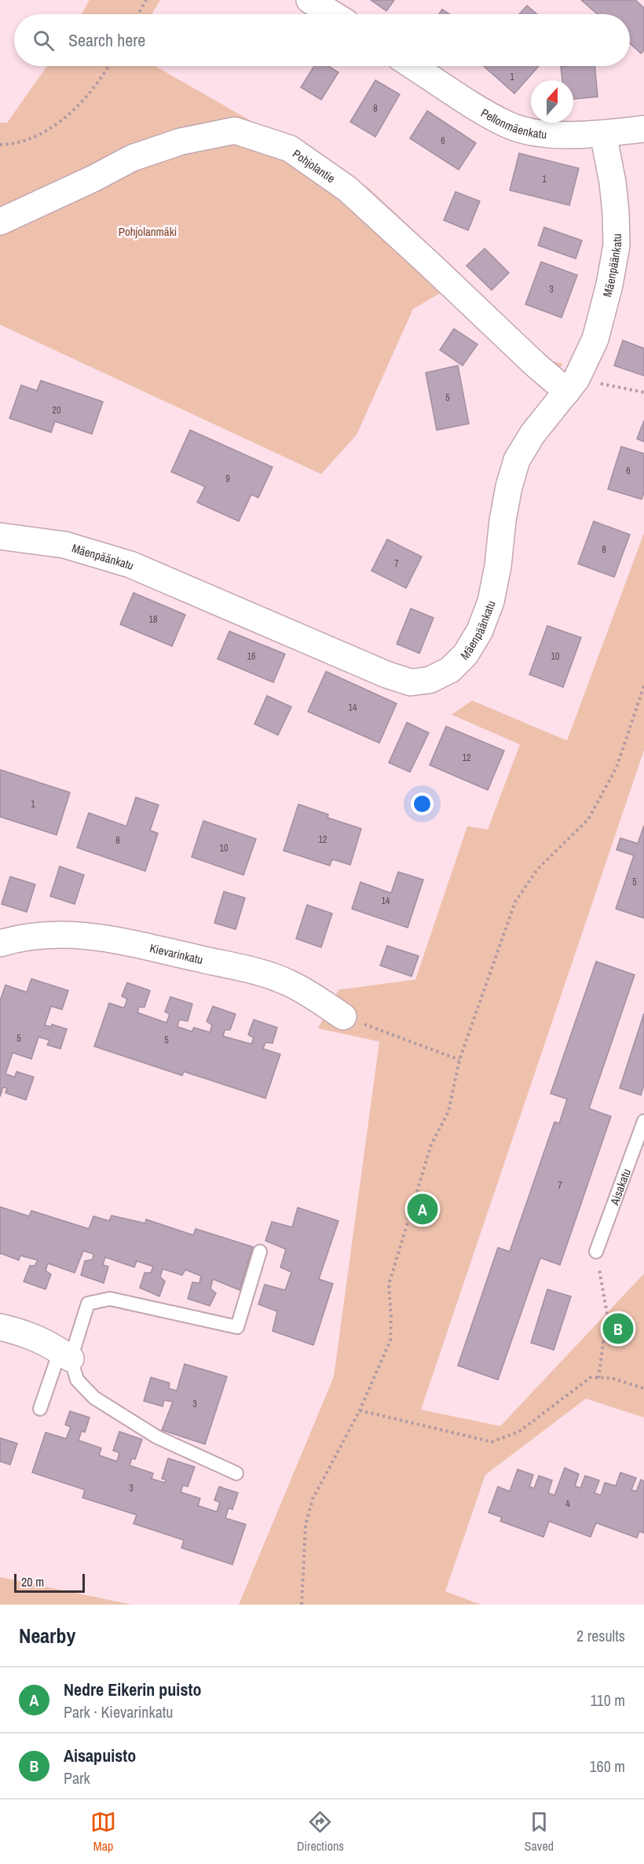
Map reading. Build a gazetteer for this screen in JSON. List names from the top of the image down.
{
  "streets": {
    "street": [
      "Pellonmäenkatu",
      "Pohjolantie",
      "Mäenpäänkatu",
      "Kievarinkatu"
    ],
    "lane": ["Aisakatu"]
  },
  "crossings": [
    ["Pellonmäenkatu", "Mäenpäänkatu"],
    ["Pohjolantie", "Mäenpäänkatu"]
  ],
  "parks": ["Pohjolanmäki"],
  "house_numbers": [
    "1",
    "8",
    "6",
    "1",
    "3",
    "5",
    "20",
    "6",
    "9",
    "8",
    "7",
    "18",
    "16",
    "10",
    "14",
    "12",
    "1",
    "12",
    "8",
    "10",
    "5",
    "14",
    "5",
    "5",
    "7",
    "3",
    "3",
    "4"
  ],
  "scale_bar": "20 m",
  "north": "top",
  "page": {
    "search": "Search here",
    "pins": ["A", "B"],
    "scale": "20 m",
    "heading": ["Nearby", "2 results"],
    "list": [
      {
        "mark": "A",
        "name": "Nedre Eikerin puisto",
        "note": "Park · Kievarinkatu",
        "value": "110 m"
      },
      {
        "mark": "B",
        "name": "Aisapuisto",
        "note": "Park",
        "value": "160 m"
      }
    ],
    "nav": ["Map", "Directions", "Saved"]
  }
}
